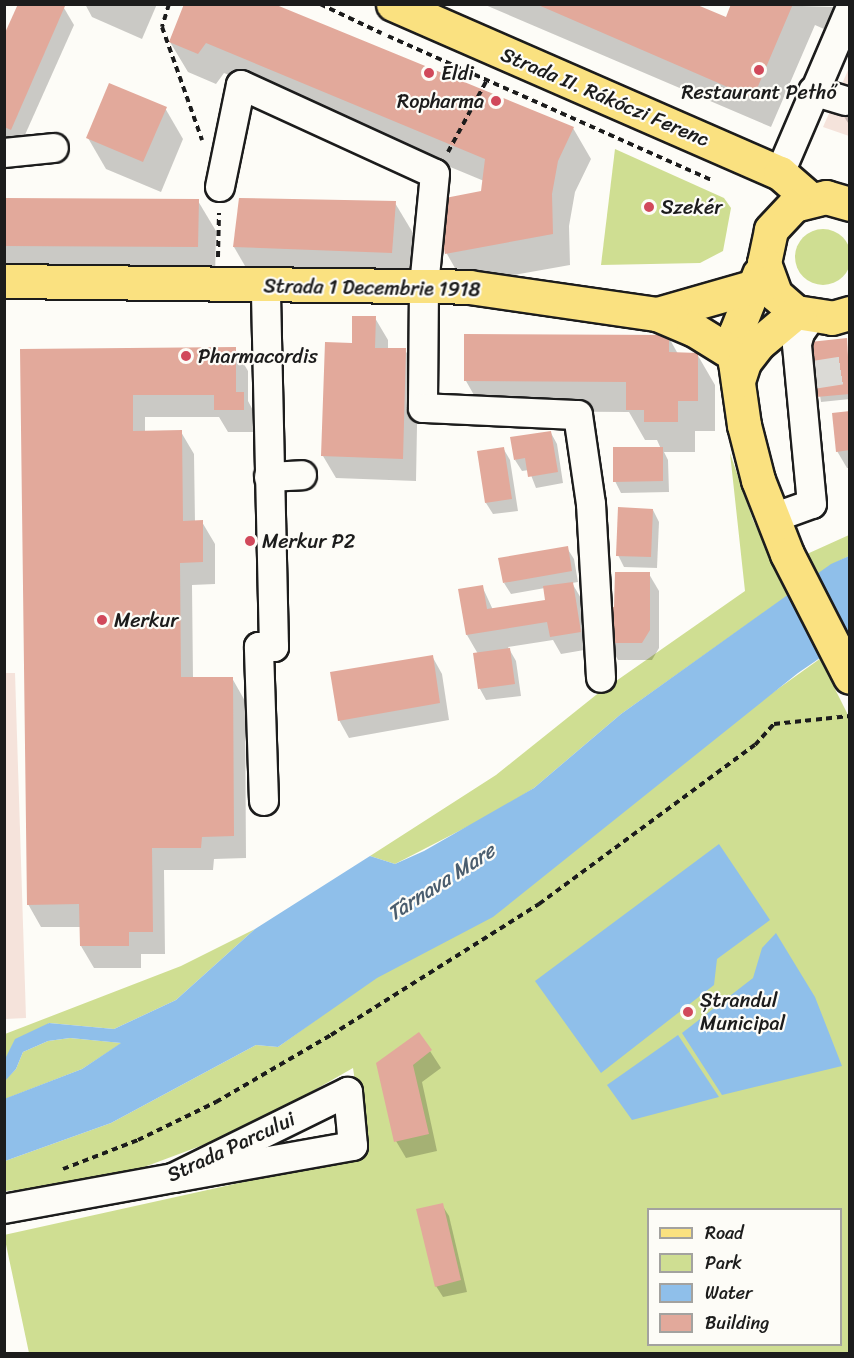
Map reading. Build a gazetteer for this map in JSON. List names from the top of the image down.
{
  "streets": {
    "main road": ["Strada II. Rákóczi Ferenc", "Strada 1 Decembrie 1918"],
    "street": ["Strada Parcului"]
  },
  "water": ["Târnava Mare"],
  "places": [
    "Restaurant Pethő",
    "Eldi",
    "Ropharma",
    "Szekér",
    "Pharmacordis",
    "Merkur P2",
    "Merkur",
    "Ștrandul Municipal"
  ],
  "legend": [
    "Road",
    "Park",
    "Water",
    "Building"
  ]
}
